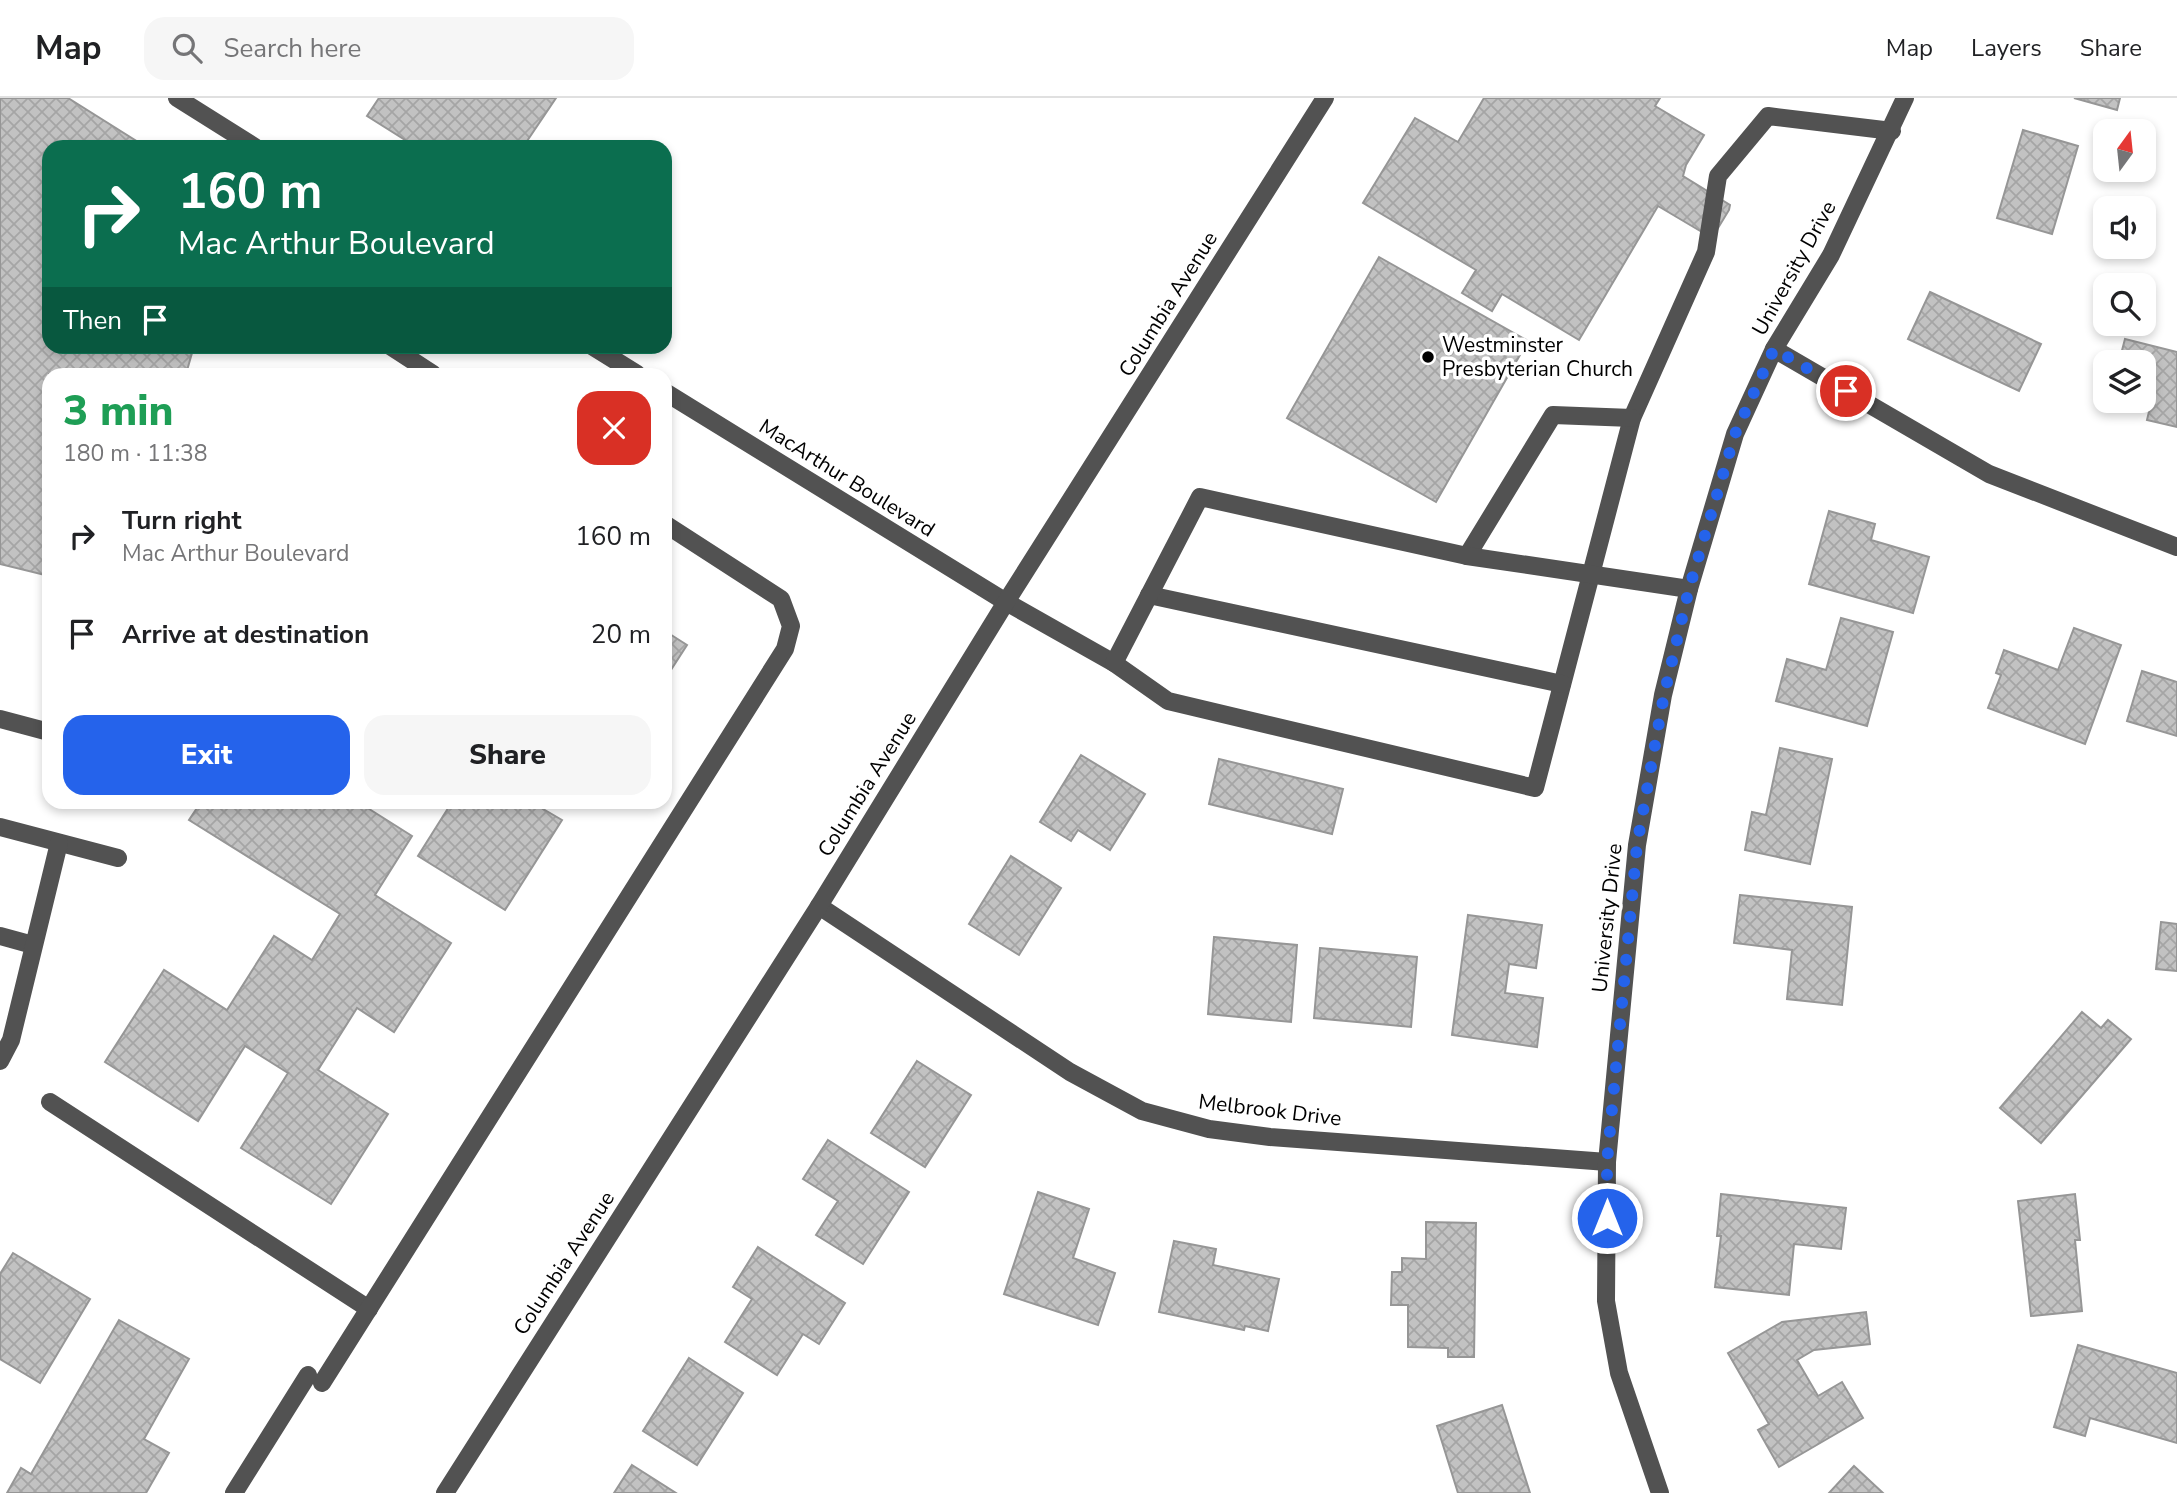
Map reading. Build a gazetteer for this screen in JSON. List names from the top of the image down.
{
  "streets": {
    "street": [
      "University Drive",
      "Columbia Avenue",
      "MacArthur Boulevard",
      "Melbrook Drive"
    ]
  },
  "crossings": [
    ["University Drive", "Melbrook Drive"],
    ["Columbia Avenue", "MacArthur Boulevard"],
    ["Columbia Avenue", "Melbrook Drive"]
  ],
  "places": ["Westminster Presbyterian Church"],
  "north": "top",
  "page": {
    "header": "Map",
    "search": "Search here",
    "nav": ["Map", "Layers", "Share"],
    "turn": ["160 m", "Mac Arthur Boulevard"],
    "then": "Then",
    "heading": ["3 min", "180 m · 11:38"],
    "list": [
      {
        "name": "Turn right",
        "note": "Mac Arthur Boulevard",
        "value": "160 m"
      },
      {
        "name": "Arrive at destination",
        "value": "20 m"
      }
    ],
    "buttons": ["Exit", "Share"]
  }
}
